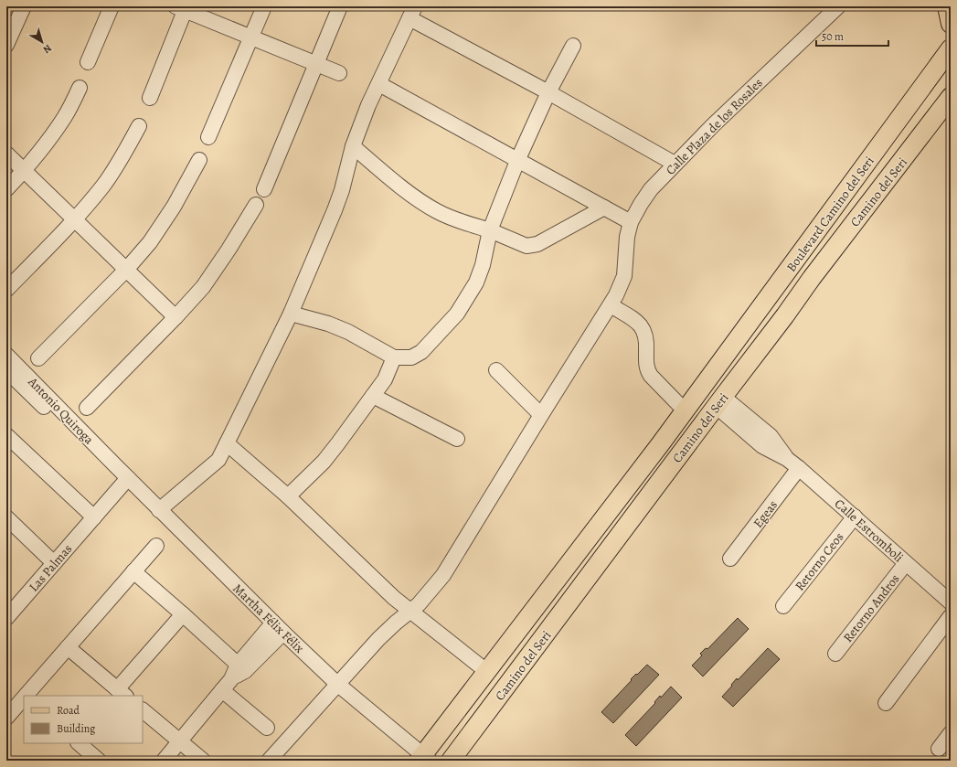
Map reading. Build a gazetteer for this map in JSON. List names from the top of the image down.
{
  "streets": {
    "main road": ["Camino del Seri", "Boulevard Camino del Seri"],
    "street": [
      "Calle Plaza de los Rosales",
      "Antonio Quiroga",
      "Egeas",
      "Calle Estromboli",
      "Retorno Ceos",
      "Las Palmas",
      "Retorno Andros",
      "Martha Félix Félix"
    ]
  },
  "crossings": [
    ["Calle Plaza de los Rosales", "Martha Félix Félix"],
    ["Camino del Seri", "Boulevard Camino del Seri"],
    ["Camino del Seri", "Calle Estromboli"],
    ["Camino del Seri", "Martha Félix Félix"],
    ["Antonio Quiroga", "Martha Félix Félix"],
    ["Egeas", "Calle Estromboli"],
    ["Calle Estromboli", "Retorno Ceos"],
    ["Calle Estromboli", "Retorno Andros"],
    ["Las Palmas", "Martha Félix Félix"]
  ],
  "legend": ["Road", "Building"],
  "scale_bar": "50 m",
  "north": "bottom right"
}
